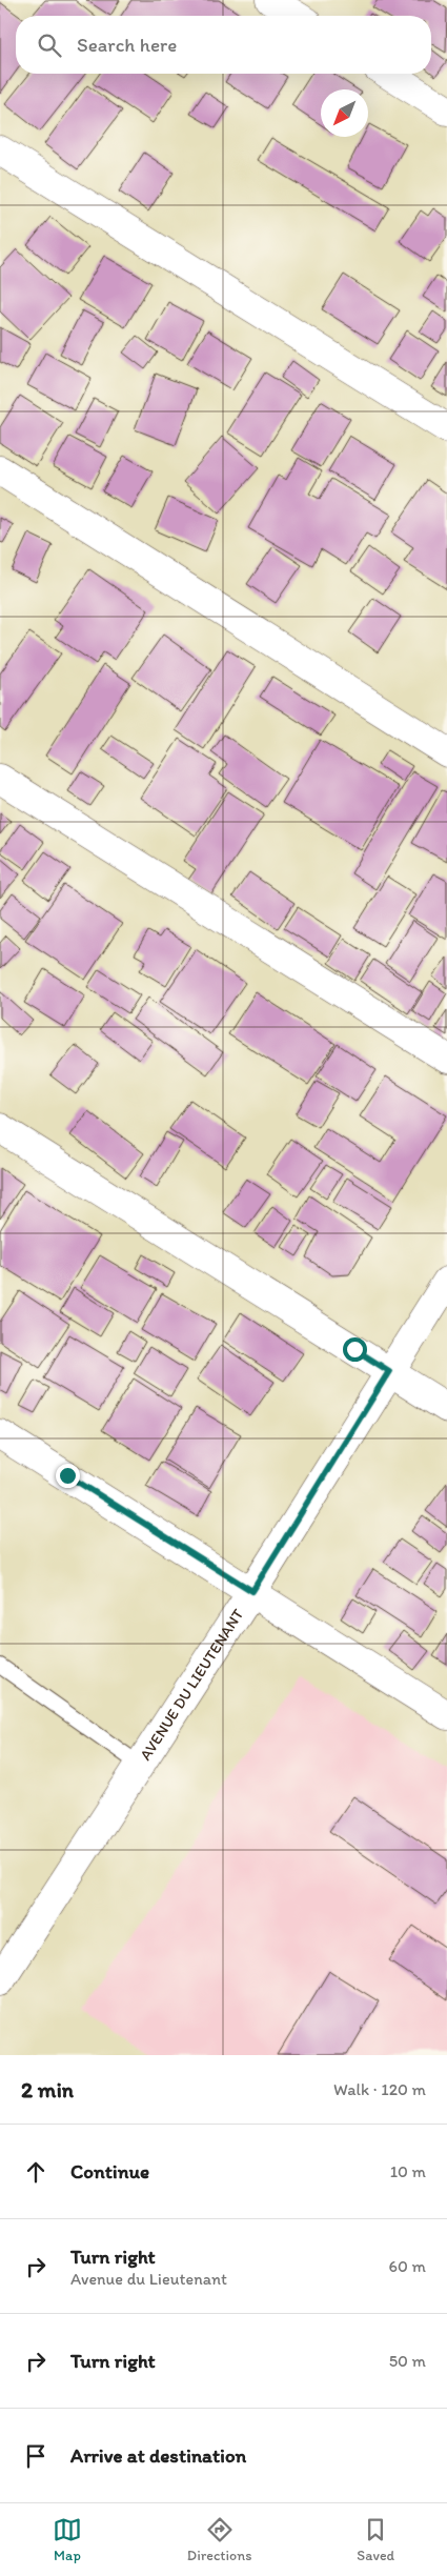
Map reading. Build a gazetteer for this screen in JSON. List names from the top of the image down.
{
  "streets": {
    "street": ["AVENUE DU LIEUTENANT"]
  },
  "north": "bottom left",
  "page": {
    "search": "Search here",
    "heading": ["2 min", "Walk · 120 m"],
    "list": [
      ["Continue", "10 m"],
      ["Turn right", "Avenue du Lieutenant", "60 m"],
      ["Turn right", "50 m"],
      "Arrive at destination"
    ],
    "nav": ["Map", "Directions", "Saved"]
  }
}
